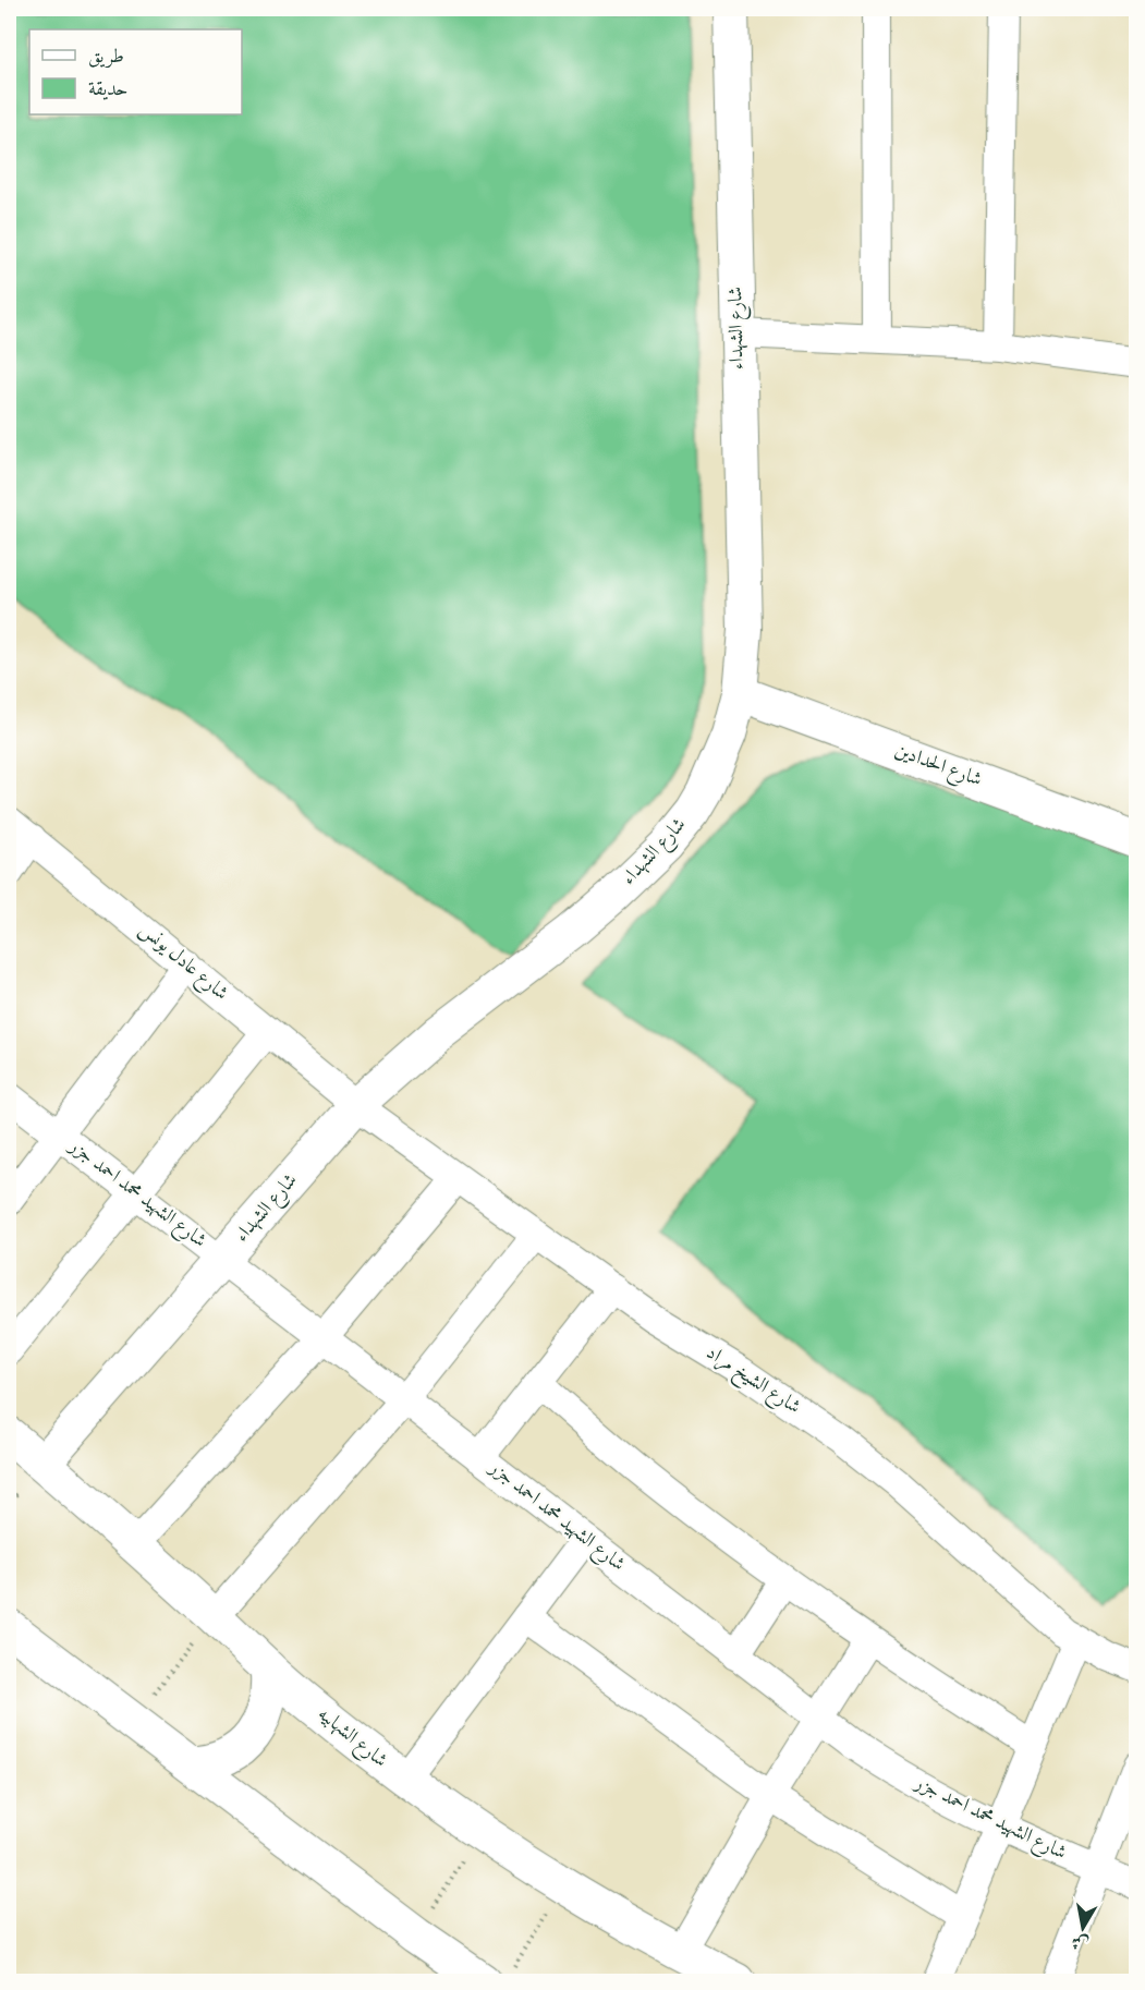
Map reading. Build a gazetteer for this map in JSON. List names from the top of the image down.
{
  "streets": {
    "highway": ["شارع الشهابيه"],
    "street": [
      "شارع الشهداء",
      "شارع الحدادين",
      "شارع عادل يونس",
      "شارع الشهيد محمد احمد جزر",
      "شارع الشيخ مراد"
    ]
  },
  "crossings": [
    ["شارع الشهداء", "شارع الحدادين"],
    ["شارع الشهداء", "شارع عادل يونس"],
    ["شارع الشهداء", "شارع الشهيد محمد احمد جزر"],
    ["شارع الشهداء", "شارع الشيخ مراد"],
    ["شارع الشهداء", "شارع الشهابيه"],
    ["شارع عادل يونس", "شارع الشيخ مراد"]
  ],
  "legend": ["طريق", "حديقة"],
  "north": "bottom"
}
